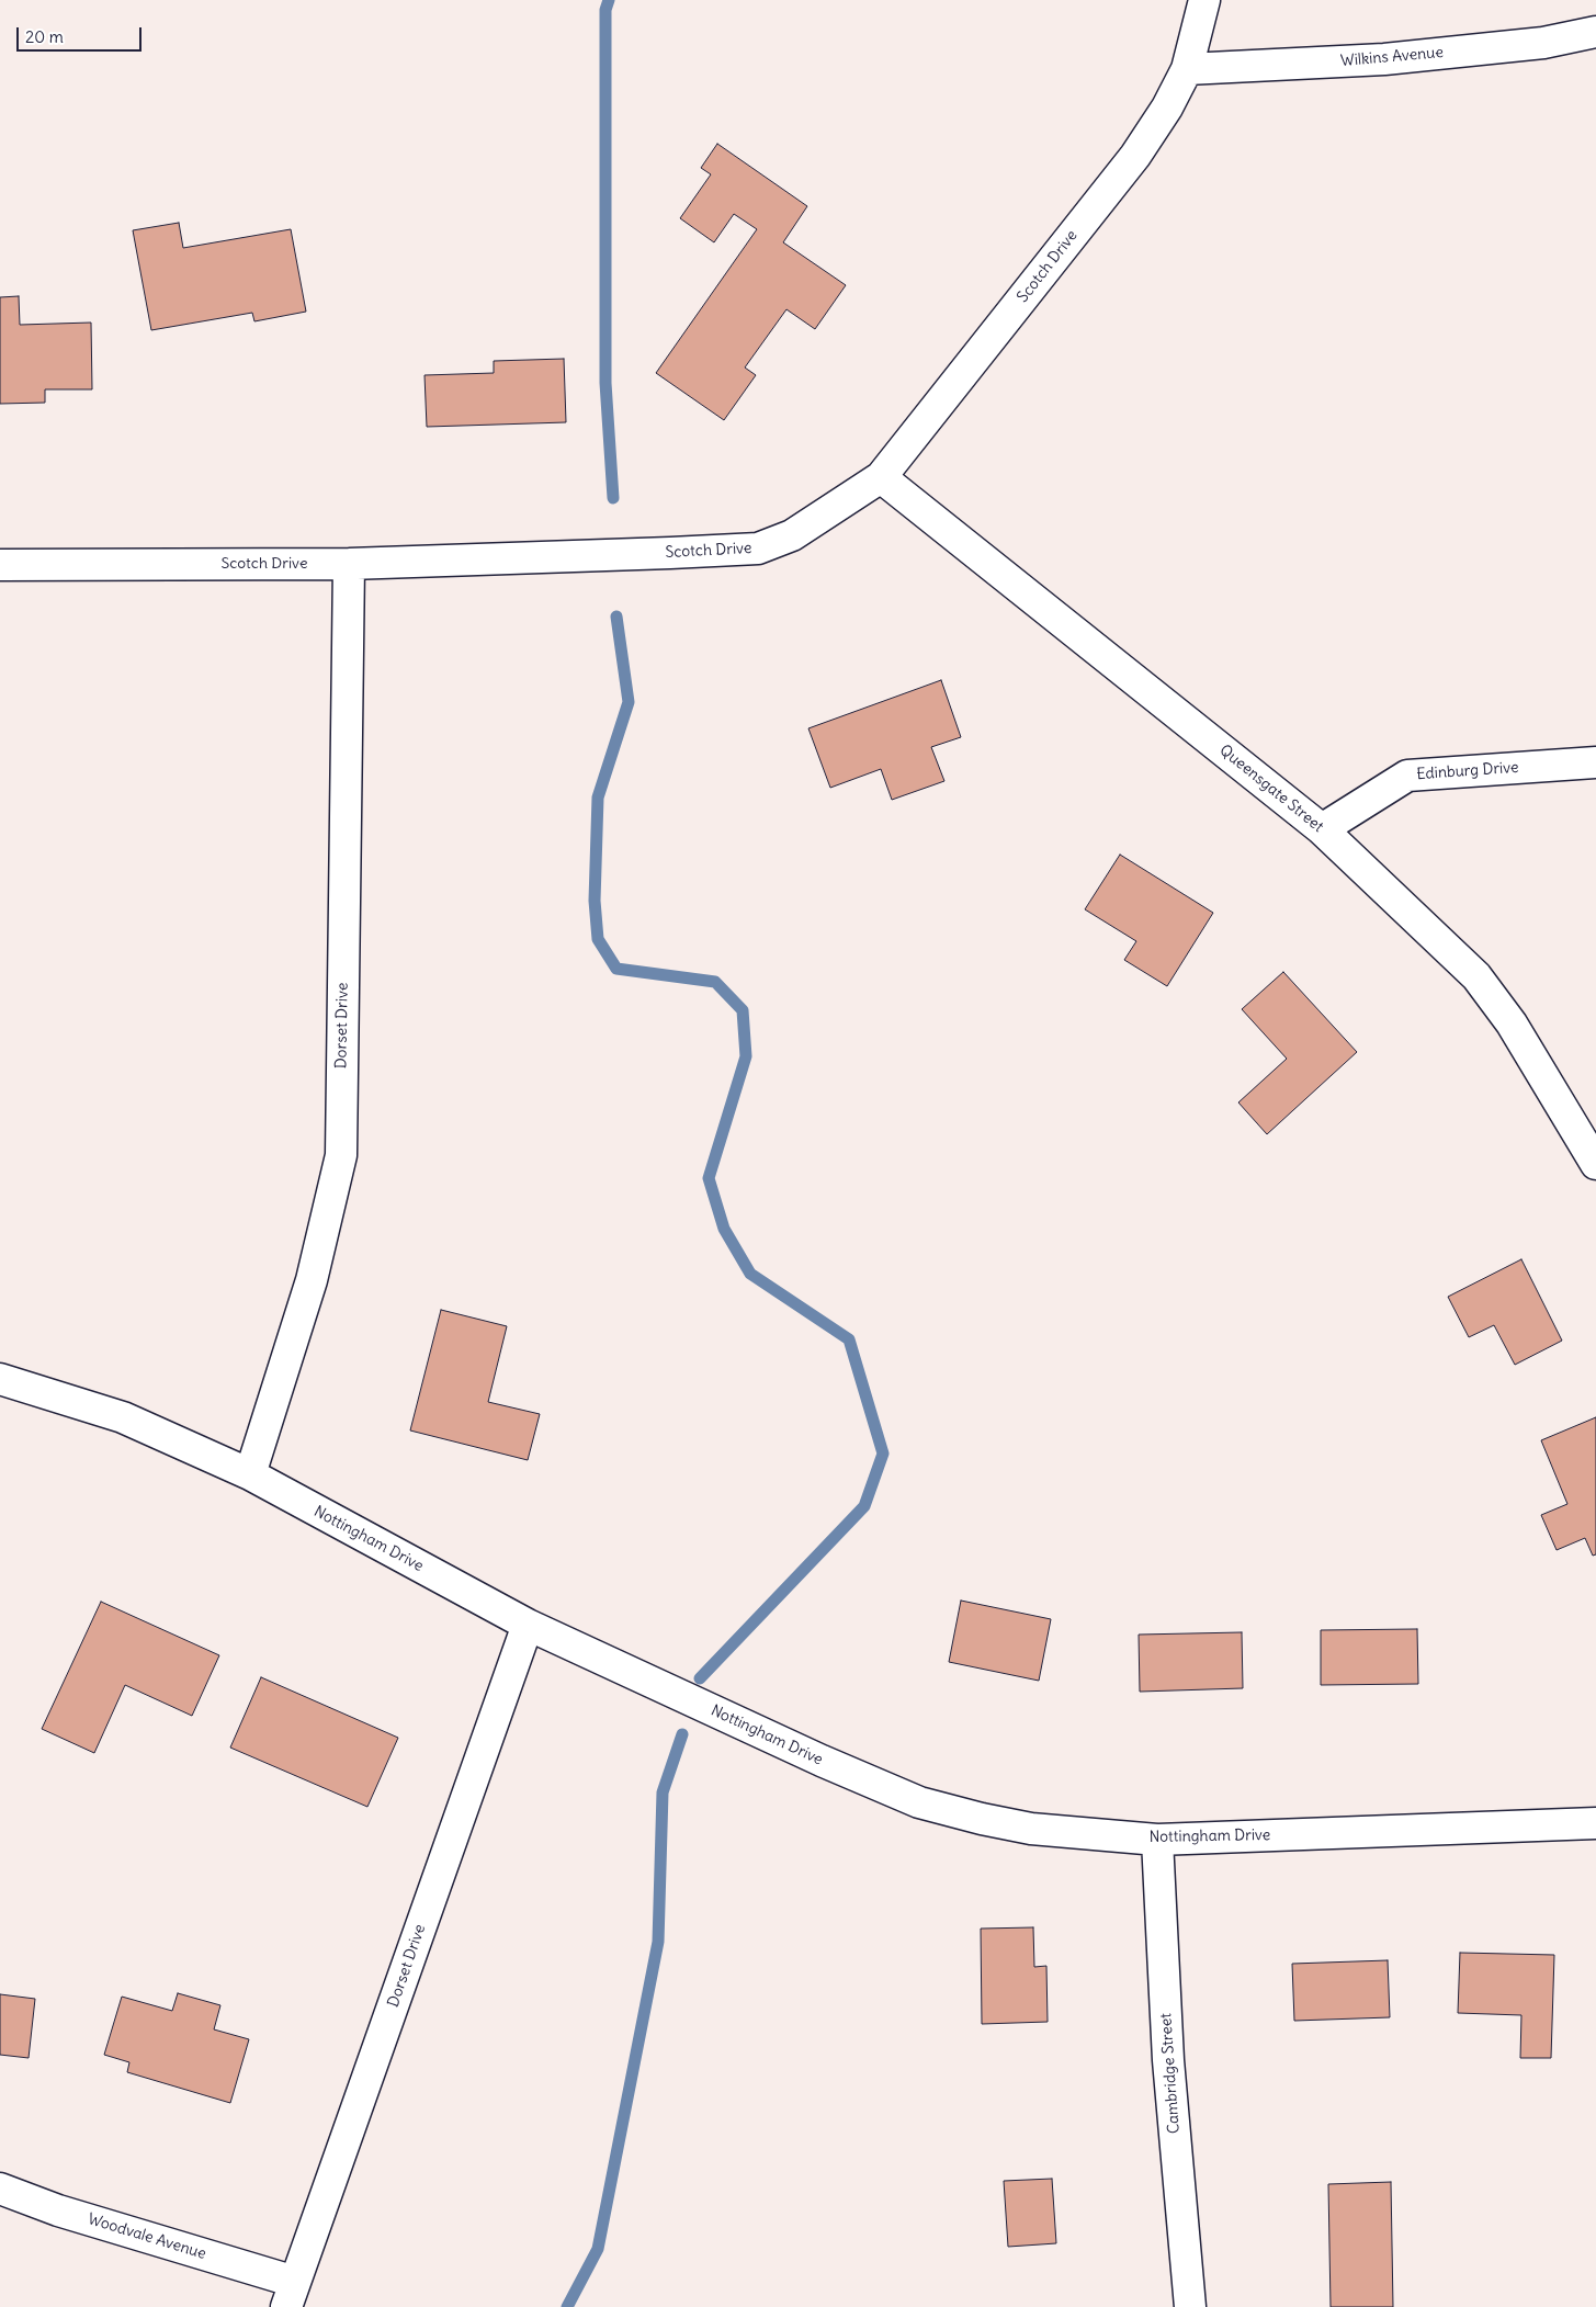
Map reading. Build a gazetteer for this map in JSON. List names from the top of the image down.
{
  "streets": {
    "street": [
      "Wilkins Avenue",
      "Scotch Drive",
      "Edinburg Drive",
      "Queensgate Street",
      "Dorset Drive",
      "Nottingham Drive",
      "Cambridge Street",
      "Woodvale Avenue"
    ]
  },
  "crossings": [
    ["Wilkins Avenue", "Scotch Drive"],
    ["Scotch Drive", "Queensgate Street"],
    ["Scotch Drive", "Dorset Drive"],
    ["Edinburg Drive", "Queensgate Street"],
    ["Dorset Drive", "Nottingham Drive"],
    ["Dorset Drive", "Woodvale Avenue"],
    ["Nottingham Drive", "Cambridge Street"]
  ],
  "scale_bar": "20 m"
}
